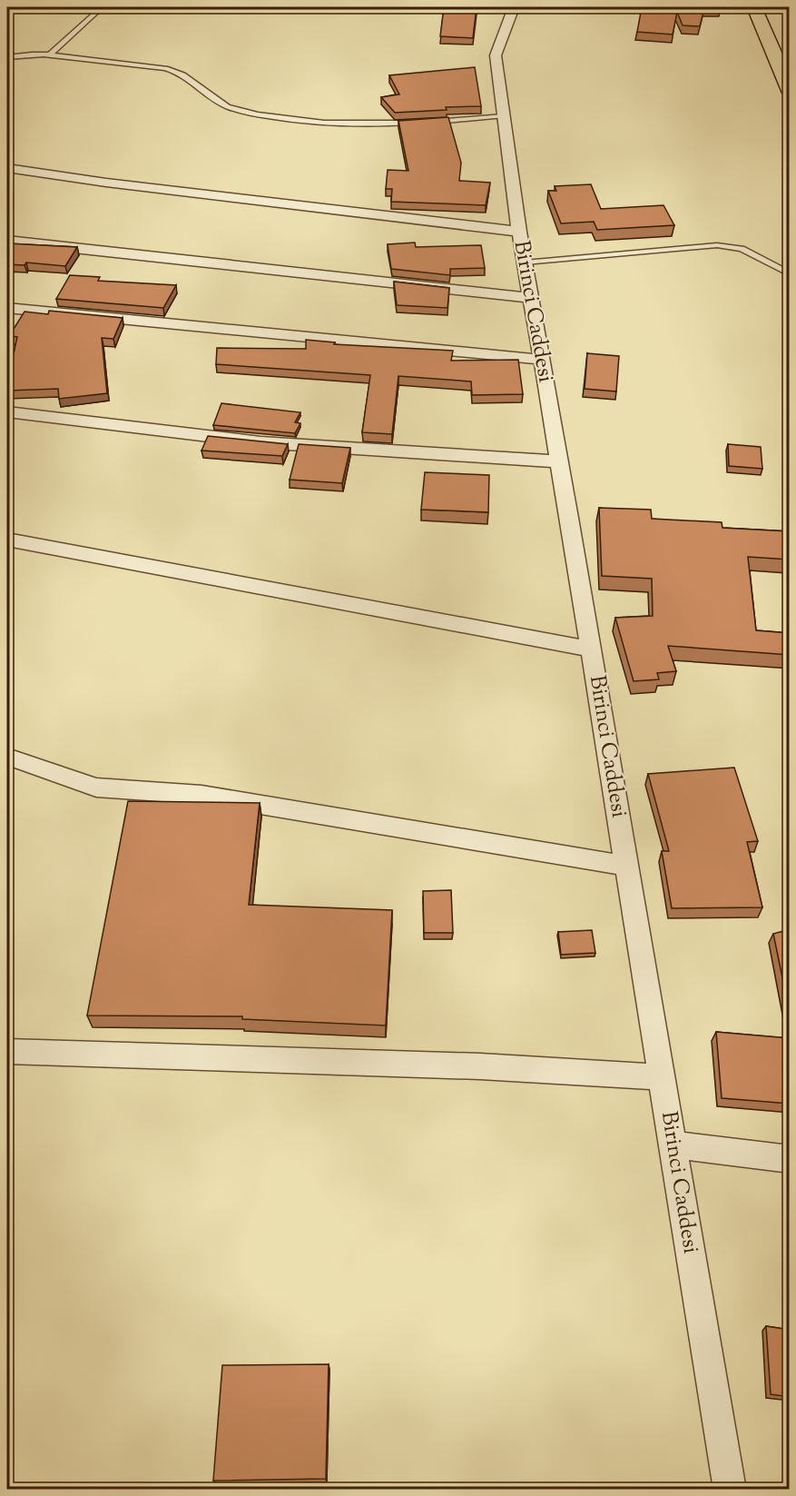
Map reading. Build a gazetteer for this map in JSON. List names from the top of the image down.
{
  "streets": {
    "street": ["Birinci Caddesi"]
  }
}
